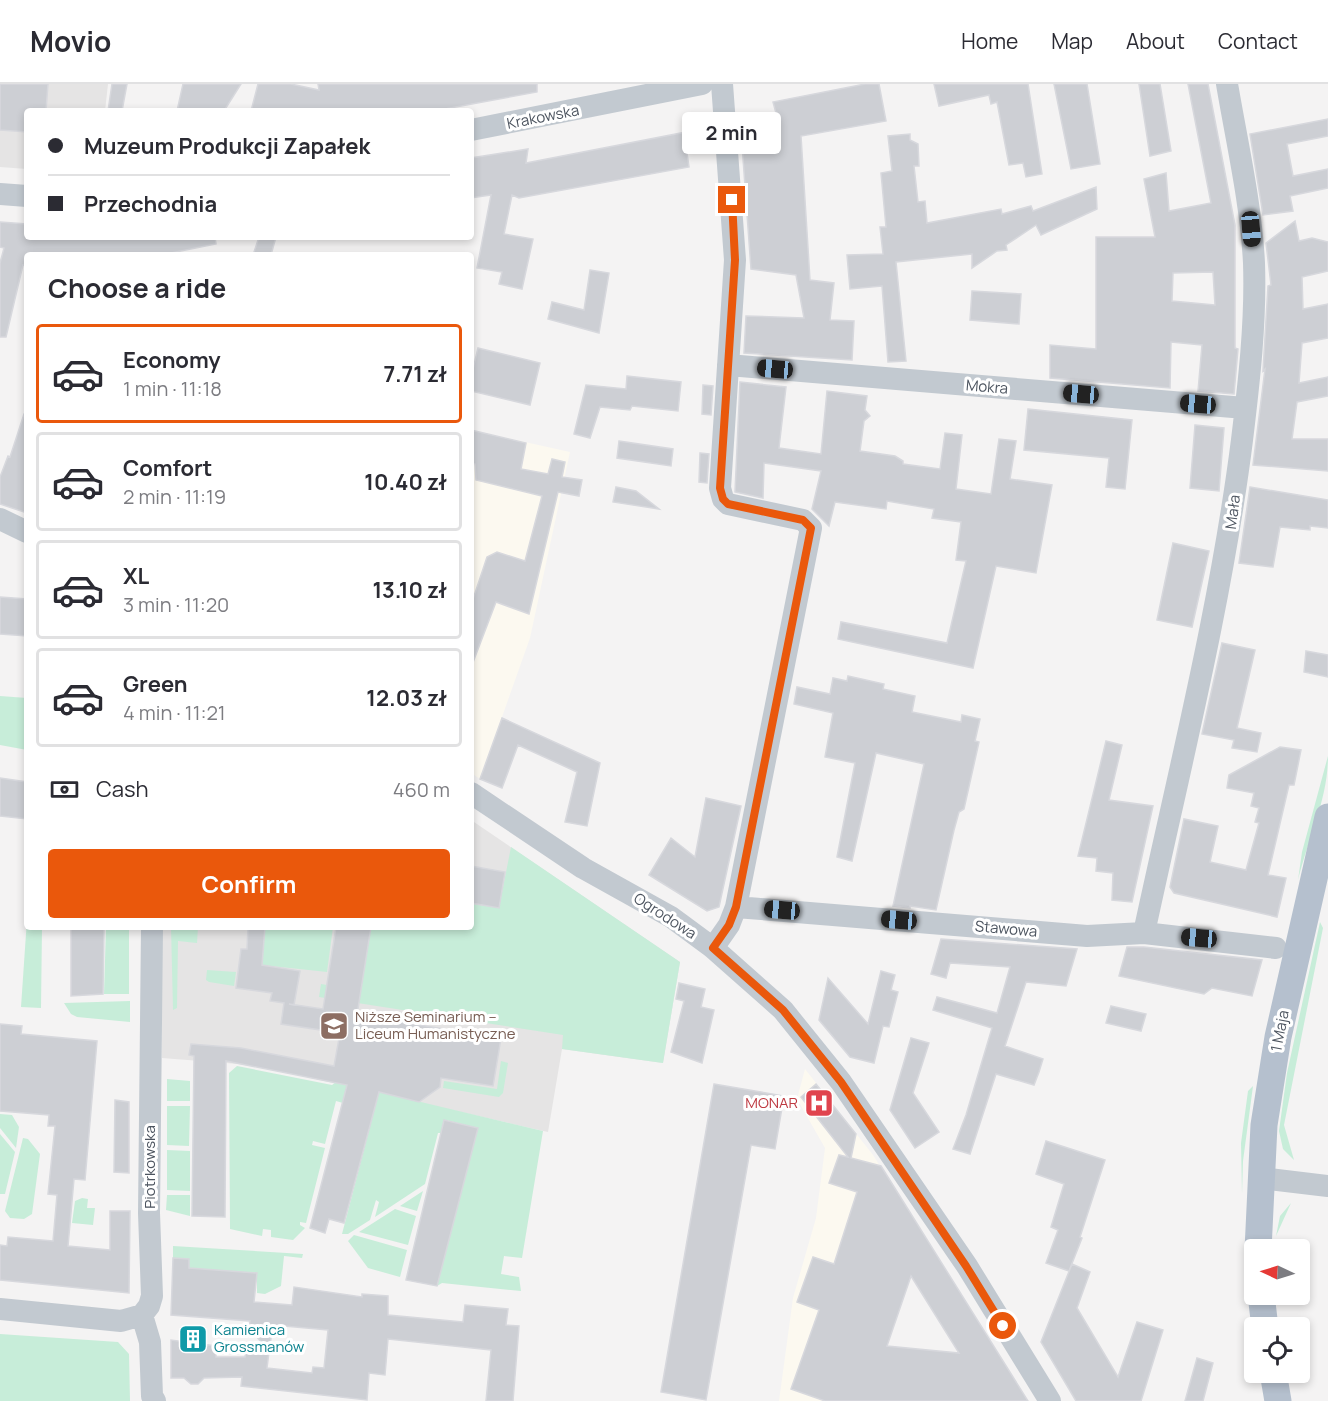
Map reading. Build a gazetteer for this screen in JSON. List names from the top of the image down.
{
  "streets": {
    "main road": ["1 Maja"],
    "street": [
      "Krakowska",
      "Mokra",
      "Mała",
      "Ogrodowa",
      "Stawowa",
      "Piotrkowska"
    ]
  },
  "crossings": [
    ["Mokra", "Mała"],
    ["Mała", "Stawowa"]
  ],
  "places": {
    "school or university": ["Niższe Seminarium – Liceum Humanistyczne"],
    "hospital": ["MONAR"],
    "building": ["Kamienica Grossmanów"]
  },
  "north": "left",
  "page": {
    "header": "Movio",
    "nav": [
      "Home",
      "Map",
      "About",
      "Contact"
    ],
    "banner": ["Muzeum Produkcji Zapałek", "Przechodnia"],
    "bubble": "2 min",
    "heading": "Choose a ride",
    "list": [
      {
        "name": "Economy",
        "note": "1 min · 11:18",
        "value": "7.71 zł"
      },
      {
        "name": "Comfort",
        "note": "2 min · 11:19",
        "value": "10.40 zł"
      },
      {
        "name": "XL",
        "note": "3 min · 11:20",
        "value": "13.10 zł"
      },
      {
        "name": "Green",
        "note": "4 min · 11:21",
        "value": "12.03 zł"
      }
    ],
    "pay": ["Cash", "460 m"],
    "buttons": "Confirm"
  }
}
